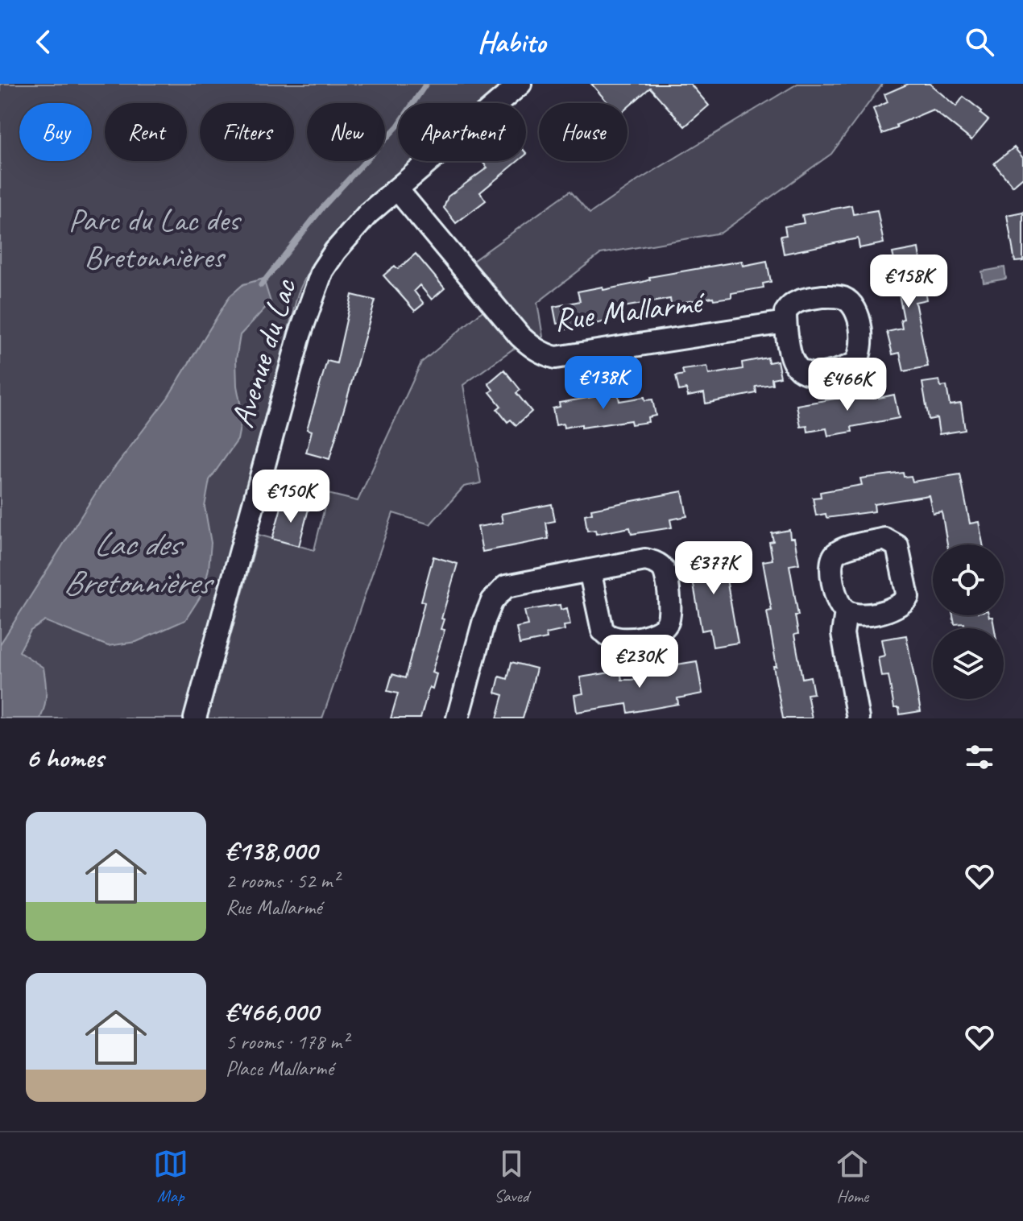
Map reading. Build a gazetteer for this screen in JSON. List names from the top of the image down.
{
  "streets": {
    "street": ["Rue Mallarmé", "Avenue du Lac"]
  },
  "crossings": [
    ["Rue Mallarmé", "Avenue du Lac"]
  ],
  "water": ["Lac des Bretonnières"],
  "parks": ["Parc du Lac des Bretonnières"],
  "page": {
    "header": "Habito",
    "chip": [
      "Buy",
      "Rent",
      "Filters",
      "New",
      "Apartment",
      "House"
    ],
    "price": [
      "€158K",
      "€138K",
      "€466K",
      "€150K",
      "€377K",
      "€230K"
    ],
    "heading": "6 homes",
    "list": [
      {
        "name": "€138,000",
        "note": "2 rooms · 52 m² · Rue Mallarmé"
      },
      {
        "name": "€466,000",
        "note": "5 rooms · 178 m² · Place Mallarmé"
      }
    ],
    "tabs": ["Map", "Saved", "Home"]
  }
}
